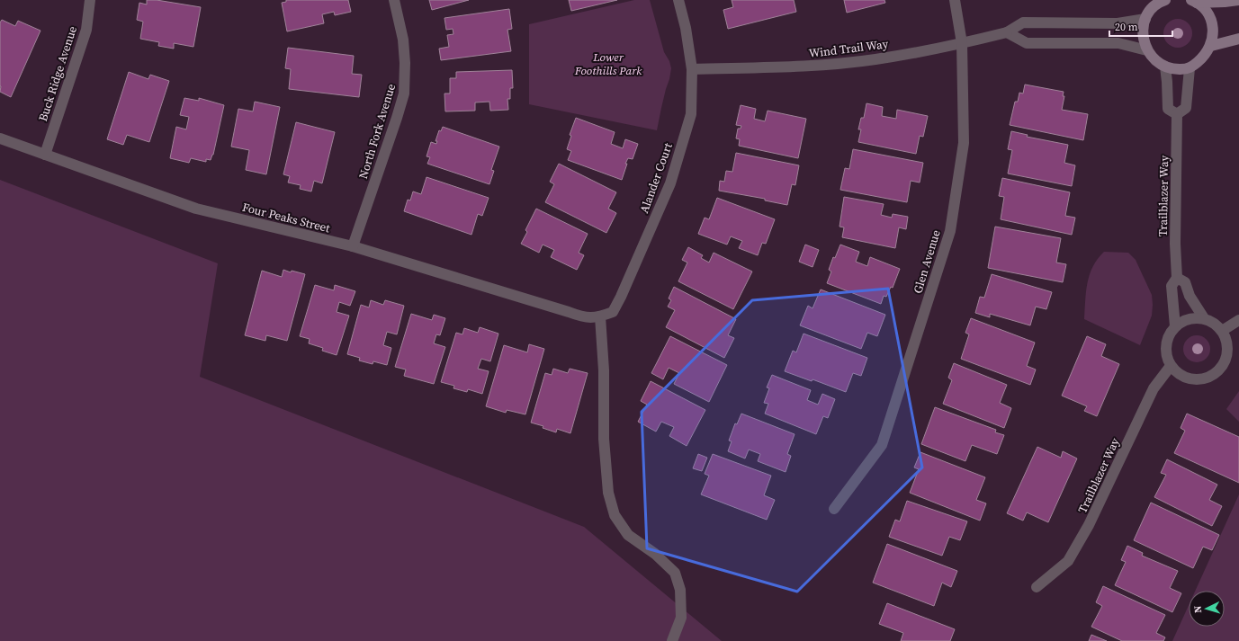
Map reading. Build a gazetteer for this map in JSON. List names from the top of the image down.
{
  "streets": {
    "street": [
      "Wind Trail Way",
      "Buck Ridge Avenue",
      "North Fork Avenue",
      "Alander Court",
      "Trailblazer Way",
      "Four Peaks Street",
      "Glen Avenue"
    ]
  },
  "crossings": [
    ["Wind Trail Way", "Alander Court"],
    ["Wind Trail Way", "Glen Avenue"],
    ["Buck Ridge Avenue", "Four Peaks Street"],
    ["North Fork Avenue", "Four Peaks Street"],
    ["Alander Court", "Four Peaks Street"]
  ],
  "parks": ["Lower Foothills Park"],
  "scale_bar": "20 m",
  "north": "left"
}
